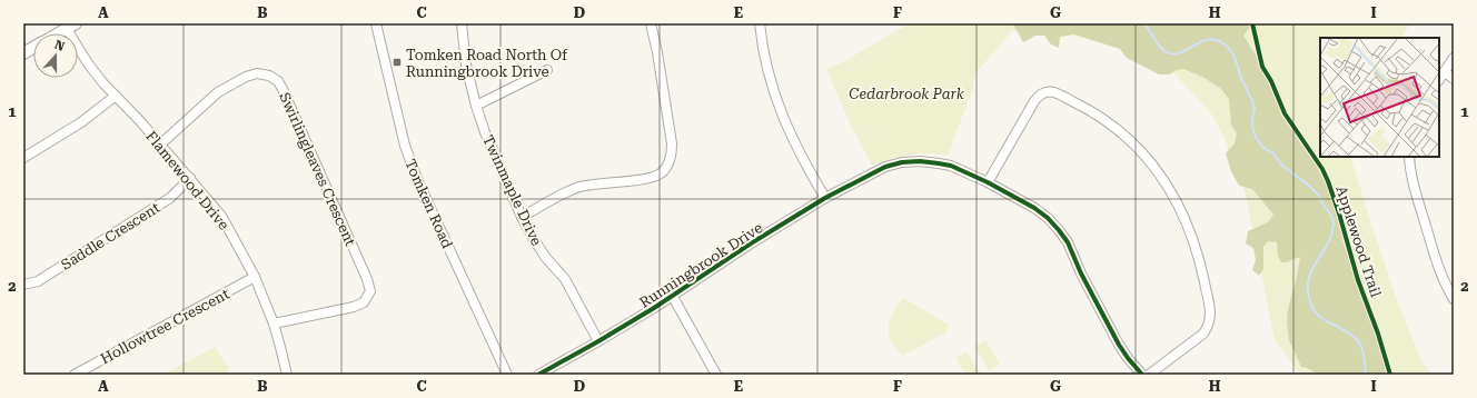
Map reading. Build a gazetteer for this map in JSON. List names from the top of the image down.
{
  "streets": {
    "street": [
      "Swirlingleaves Crescent",
      "Flamewood Drive",
      "Twinmaple Drive",
      "Tomken Road",
      "Saddle Crescent",
      "Runningbrook Drive",
      "Hollowtree Crescent"
    ],
    "cycle path": ["Applewood Trail"]
  },
  "crossings": [
    ["Swirlingleaves Crescent", "Flamewood Drive"],
    ["Flamewood Drive", "Saddle Crescent"],
    ["Flamewood Drive", "Hollowtree Crescent"],
    ["Twinmaple Drive", "Runningbrook Drive"]
  ],
  "parks": ["Cedarbrook Park"],
  "places": {
    "transit": ["Tomken Road North Of Runningbrook Drive"]
  },
  "north": "top",
  "grid": {
    "columns": [
      "A",
      "B",
      "C",
      "D",
      "E",
      "F",
      "G",
      "H",
      "I"
    ],
    "rows": ["1", "2"]
  }
}
